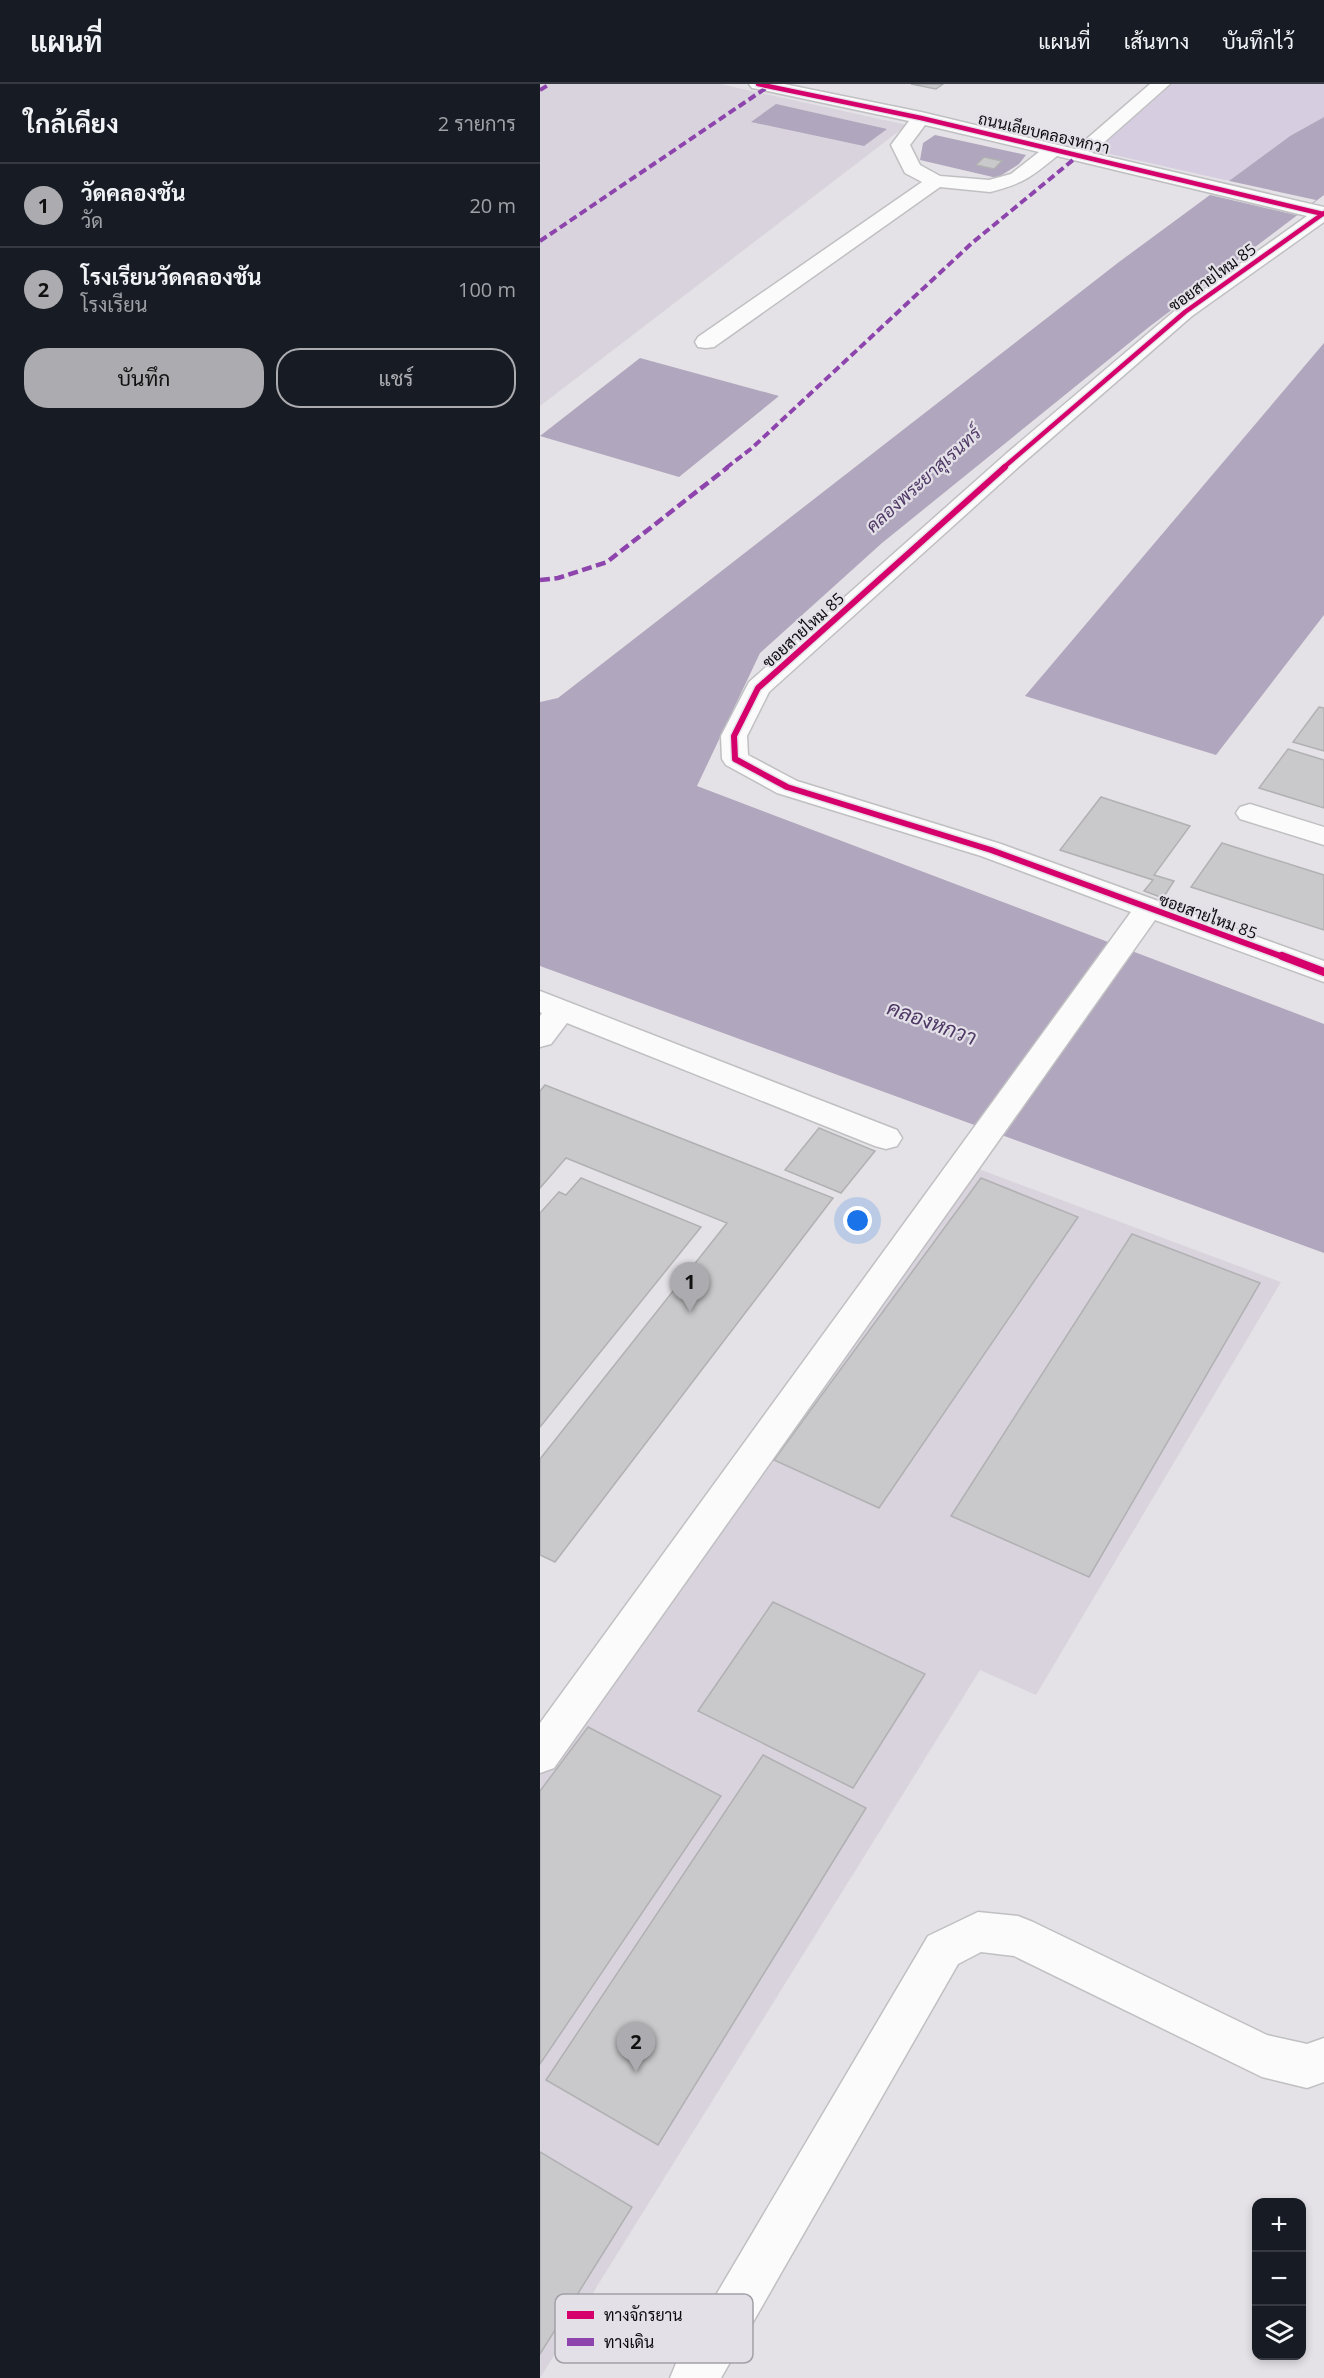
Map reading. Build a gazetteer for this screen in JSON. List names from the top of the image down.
{
  "streets": {
    "street": ["ถนนเลียบคลองหกวา", "ซอยสายไหม 85"]
  },
  "crossings": [
    ["ถนนเลียบคลองหกวา", "ซอยสายไหม 85"]
  ],
  "water": ["คลองพระยาสุเรนทร์", "คลองหกวา"],
  "legend": ["ทางจักรยาน", "ทางเดิน"],
  "page": {
    "header": "แผนที่",
    "nav": ["แผนที่", "เส้นทาง", "บันทึกไว้"],
    "heading": ["ใกล้เคียง", "2 รายการ"],
    "list": [
      {
        "mark": "1",
        "name": "วัดคลองชัน",
        "note": "วัด",
        "value": "20 m"
      },
      {
        "mark": "2",
        "name": "โรงเรียนวัดคลองชัน",
        "note": "โรงเรียน",
        "value": "100 m"
      }
    ],
    "buttons": ["บันทึก", "แชร์"],
    "pins": ["1", "2"],
    "map_buttons": ["+", "−"]
  }
}
